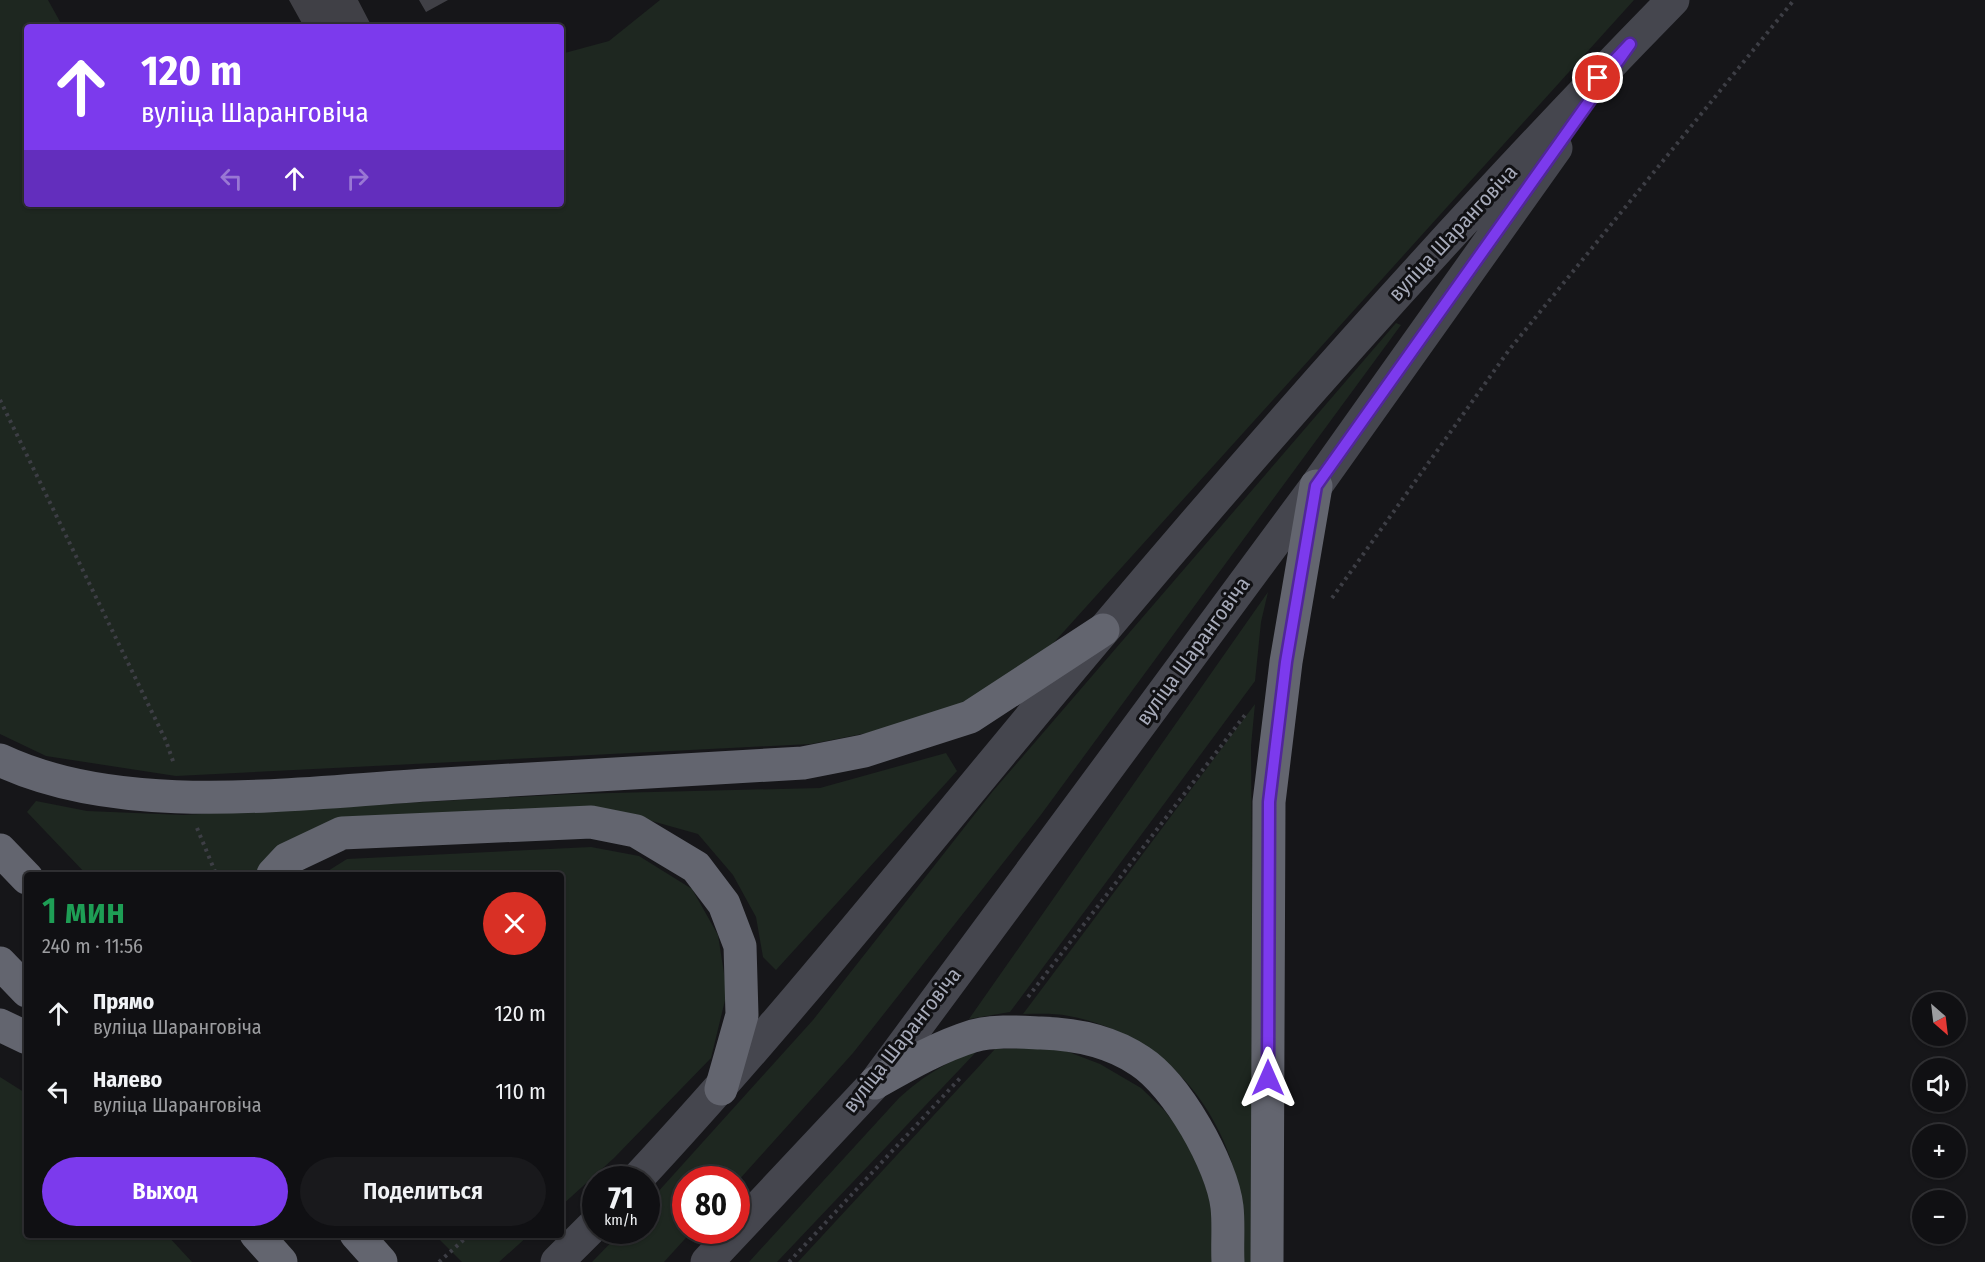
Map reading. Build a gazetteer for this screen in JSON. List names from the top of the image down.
{
  "streets": {
    "street": ["вуліца Шаранговіча"]
  },
  "north": "bottom right",
  "page": {
    "turn": ["120 m", "вуліца Шаранговіча"],
    "heading": ["1 мин", "240 m · 11:56"],
    "list": [
      {
        "name": "Прямо",
        "note": "вуліца Шаранговіча",
        "value": "120 m"
      },
      {
        "name": "Налево",
        "note": "вуліца Шаранговіча",
        "value": "110 m"
      }
    ],
    "map_buttons": ["+", "−"],
    "buttons": ["Выход", "Поделиться"],
    "speed": "71 km/h",
    "limit": "80"
  }
}
